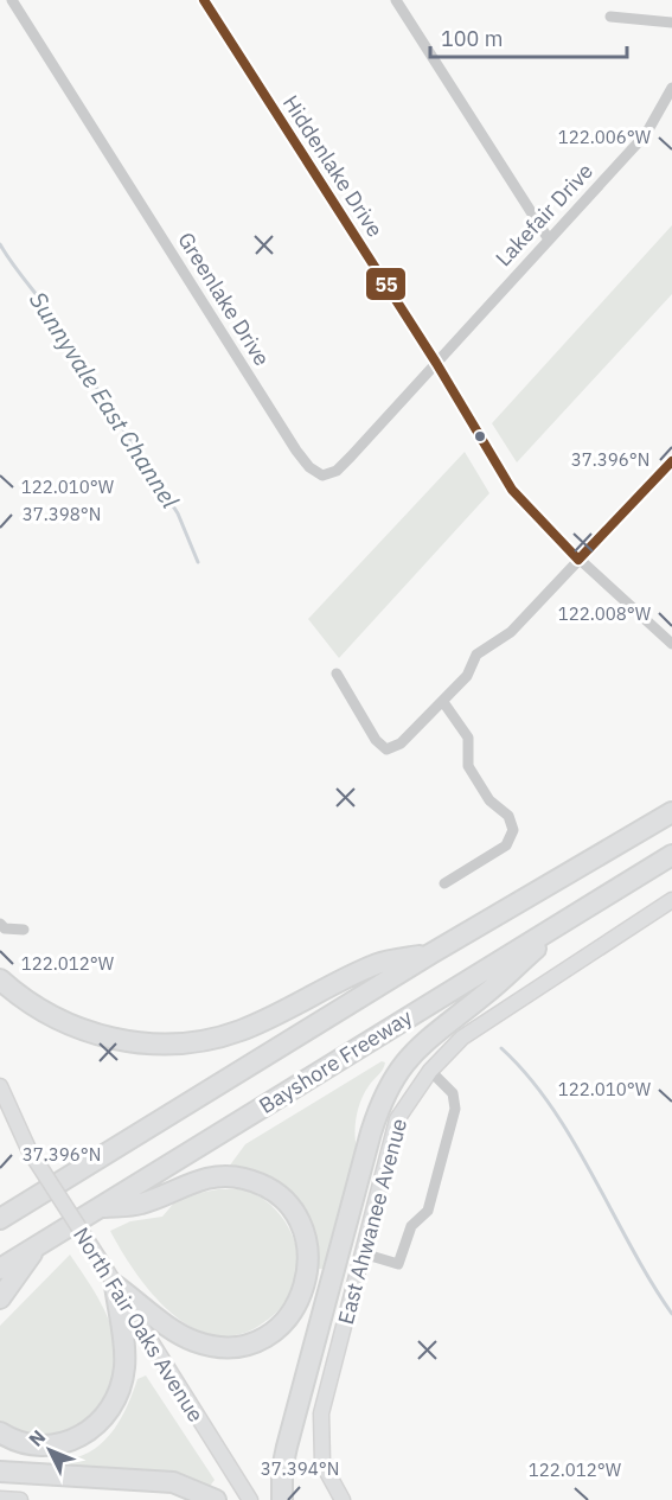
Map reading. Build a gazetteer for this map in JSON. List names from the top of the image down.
{
  "streets": {
    "highway": ["Bayshore Freeway"],
    "street": [
      "Hiddenlake Drive",
      "Lakefair Drive",
      "Greenlake Drive",
      "East Ahwanee Avenue",
      "North Fair Oaks Avenue"
    ]
  },
  "crossings": [
    ["Hiddenlake Drive", "Lakefair Drive"],
    ["Hiddenlake Drive", "Greenlake Drive"],
    ["Lakefair Drive", "Greenlake Drive"]
  ],
  "water": ["Sunnyvale East Channel"],
  "lines": ["transit line 55"],
  "scale_bar": "100 m",
  "north": "top left",
  "coordinates": [
    "122.006°W",
    "37.396°N",
    "122.010°W",
    "37.398°N",
    "122.008°W",
    "122.012°W",
    "37.394°N"
  ]
}
